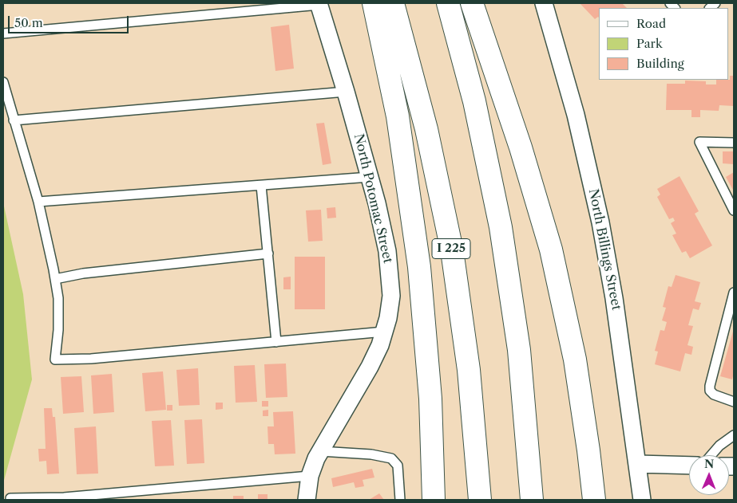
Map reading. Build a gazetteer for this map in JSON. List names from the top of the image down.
{
  "streets": {
    "highway": ["I 225"],
    "street": ["North Potomac Street", "North Billings Street"]
  },
  "legend": ["Road", "Park", "Building"],
  "scale_bar": "50 m",
  "north": "top"
}
